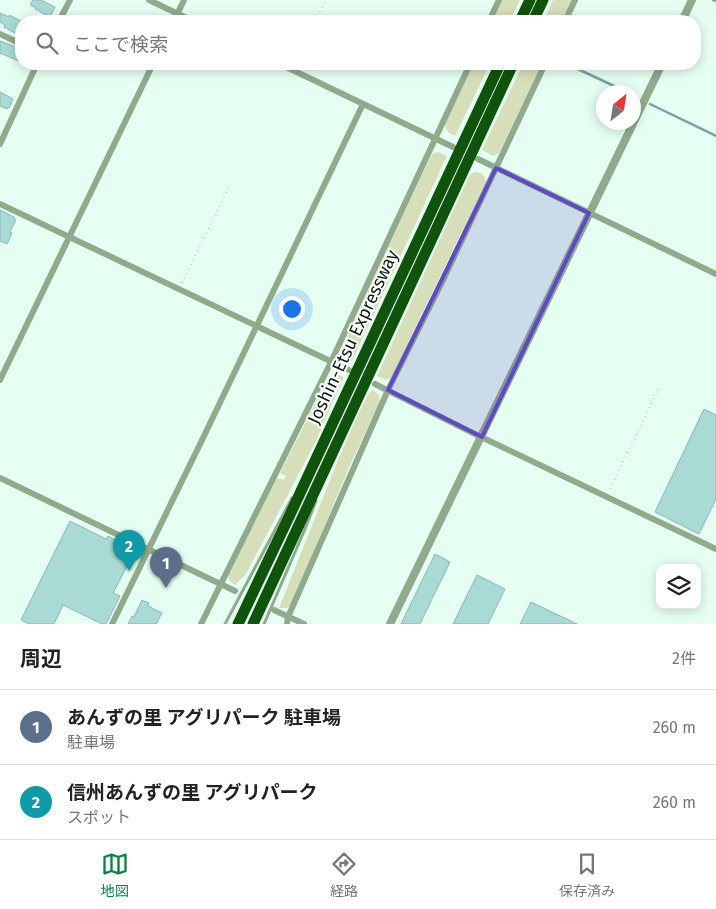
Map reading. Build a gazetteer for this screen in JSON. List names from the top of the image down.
{
  "streets": {
    "highway": ["Joshin-Etsu Expressway"]
  },
  "north": "top right",
  "page": {
    "search": "ここで検索",
    "pins": ["2", "1"],
    "heading": ["周辺", "2件"],
    "list": [
      {
        "mark": "1",
        "name": "あんずの里 アグリパーク 駐車場",
        "note": "駐車場",
        "value": "260 m"
      },
      {
        "mark": "2",
        "name": "信州あんずの里 アグリパーク",
        "note": "スポット",
        "value": "260 m"
      }
    ],
    "nav": ["地図", "経路", "保存済み"]
  }
}
